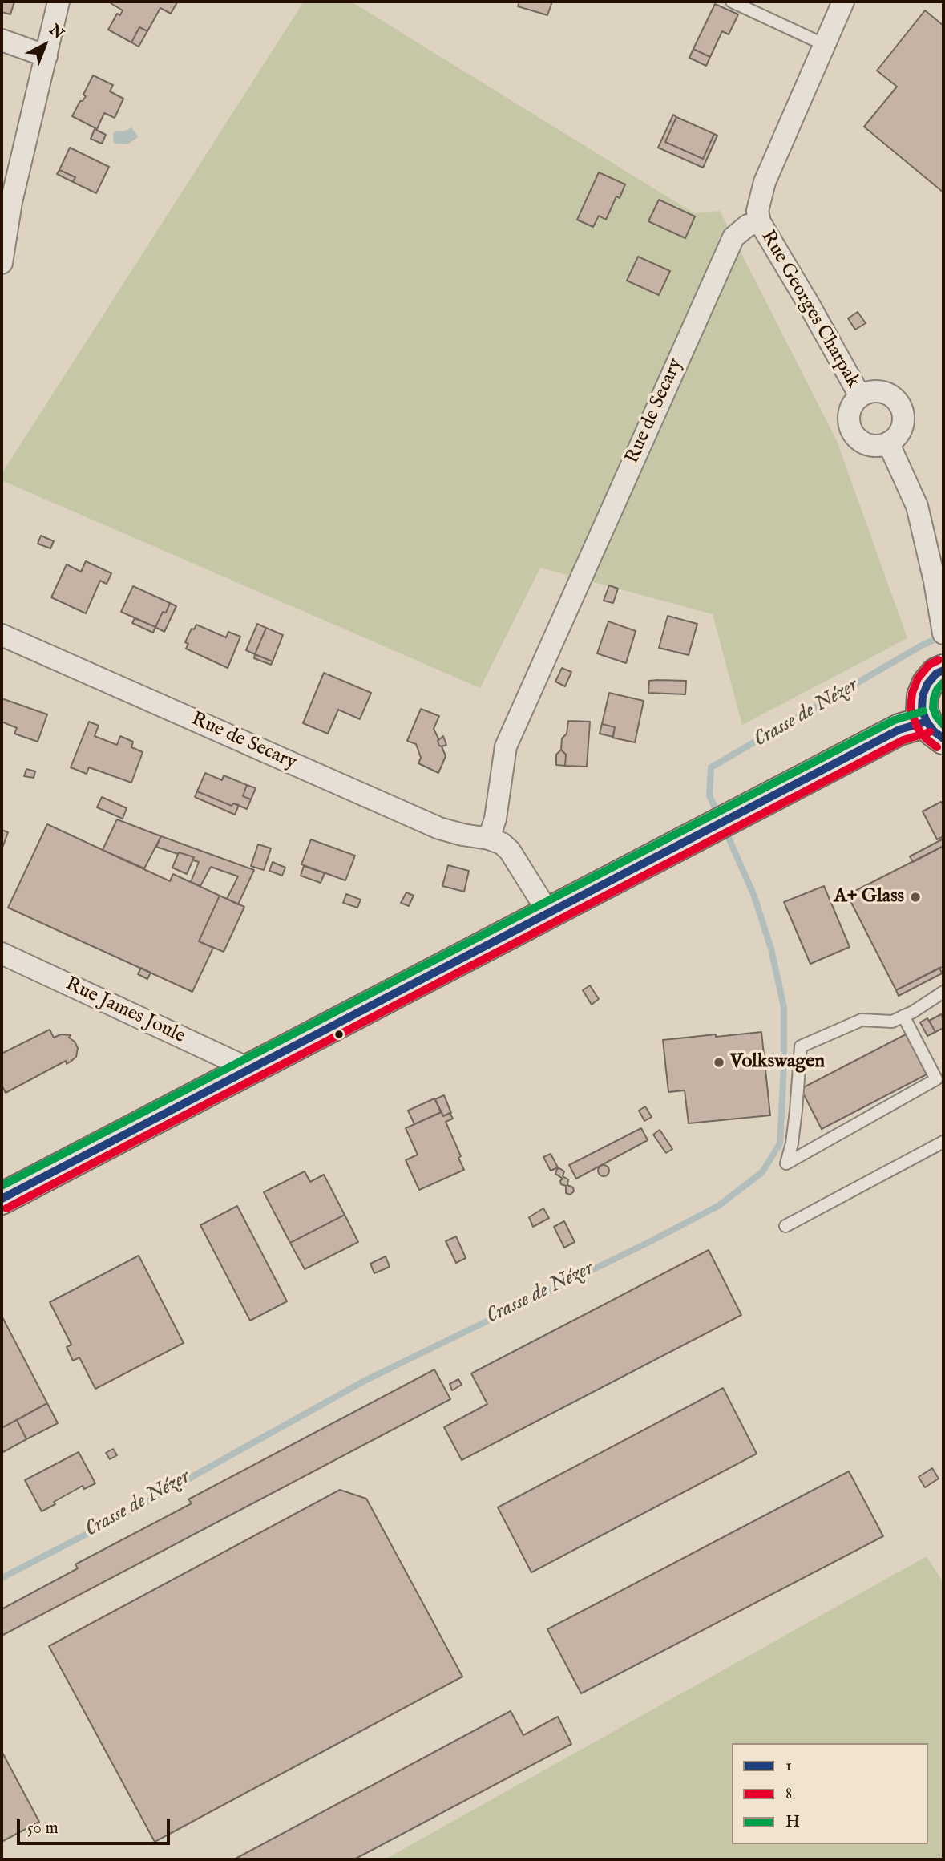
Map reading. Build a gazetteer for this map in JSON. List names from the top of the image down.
{
  "streets": {
    "street": ["Rue Georges Charpak", "Rue de Secary", "Rue James Joule"]
  },
  "crossings": [
    ["Rue Georges Charpak", "Rue de Secary"]
  ],
  "water": ["Crasse de Nézer"],
  "places": ["A+ Glass", "Volkswagen"],
  "lines": ["transit line 8", "transit line 1", "transit line H"],
  "legend": ["1", "8", "H"],
  "scale_bar": "50 m",
  "north": "top right"
}
